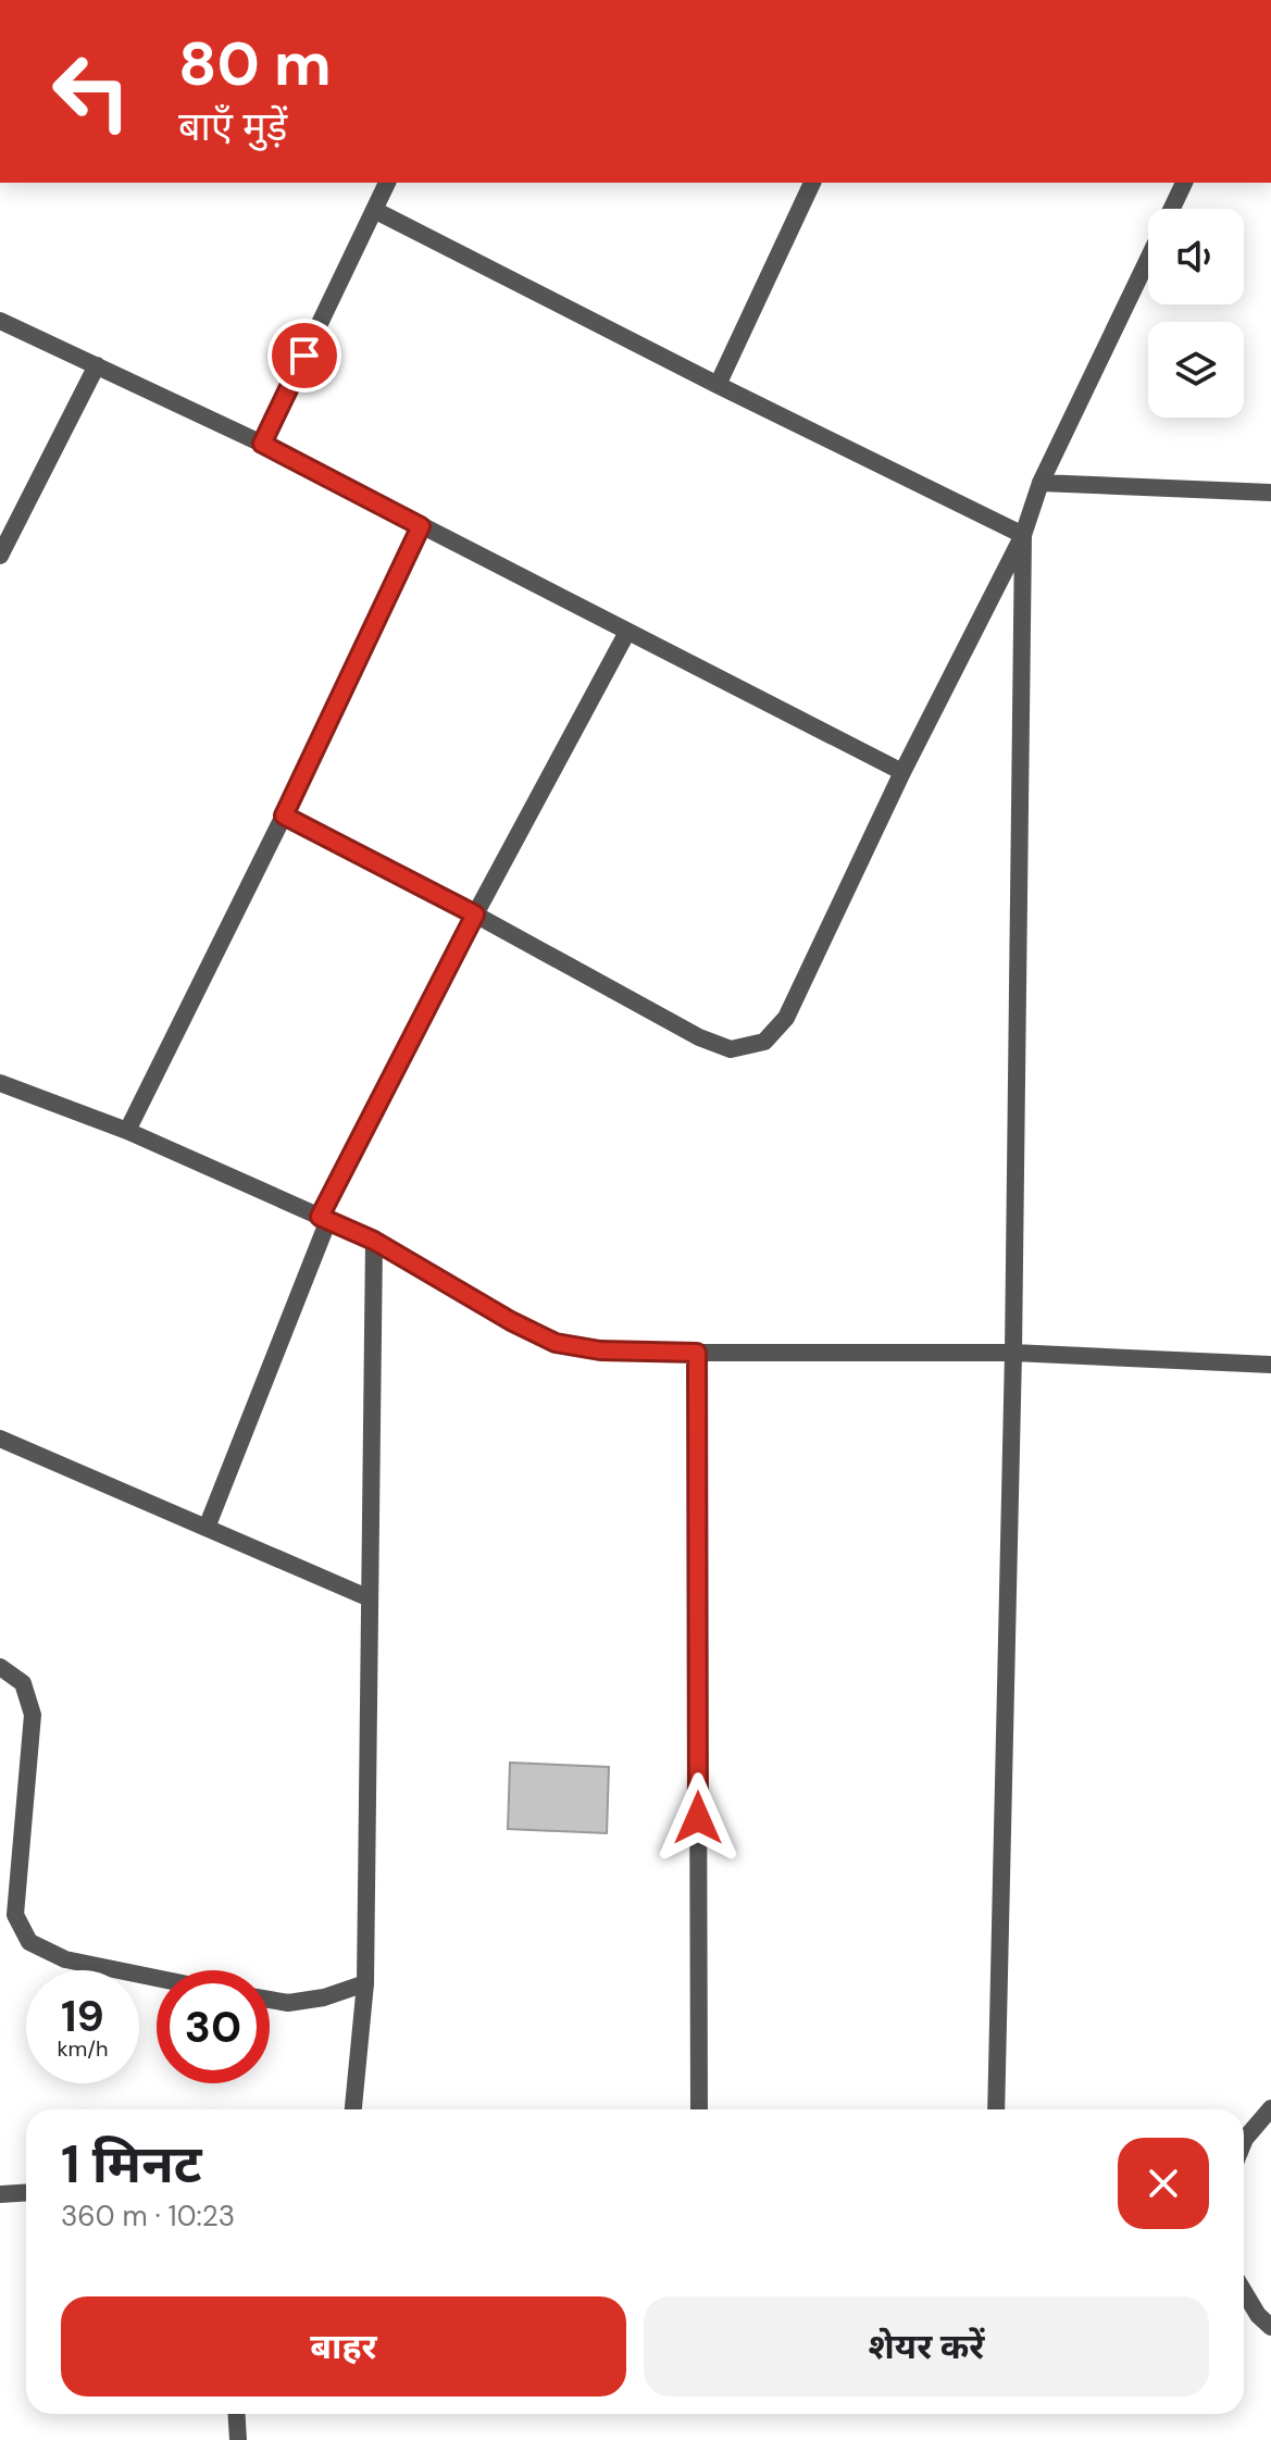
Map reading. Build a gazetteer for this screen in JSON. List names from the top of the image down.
{
  "page": {
    "turn": ["80 m", "बाएँ मुड़ें"],
    "speed": "19 km/h",
    "limit": "30",
    "heading": ["1 मिनट", "360 m · 10:23"],
    "buttons": ["बाहर", "शेयर करें"]
  }
}
